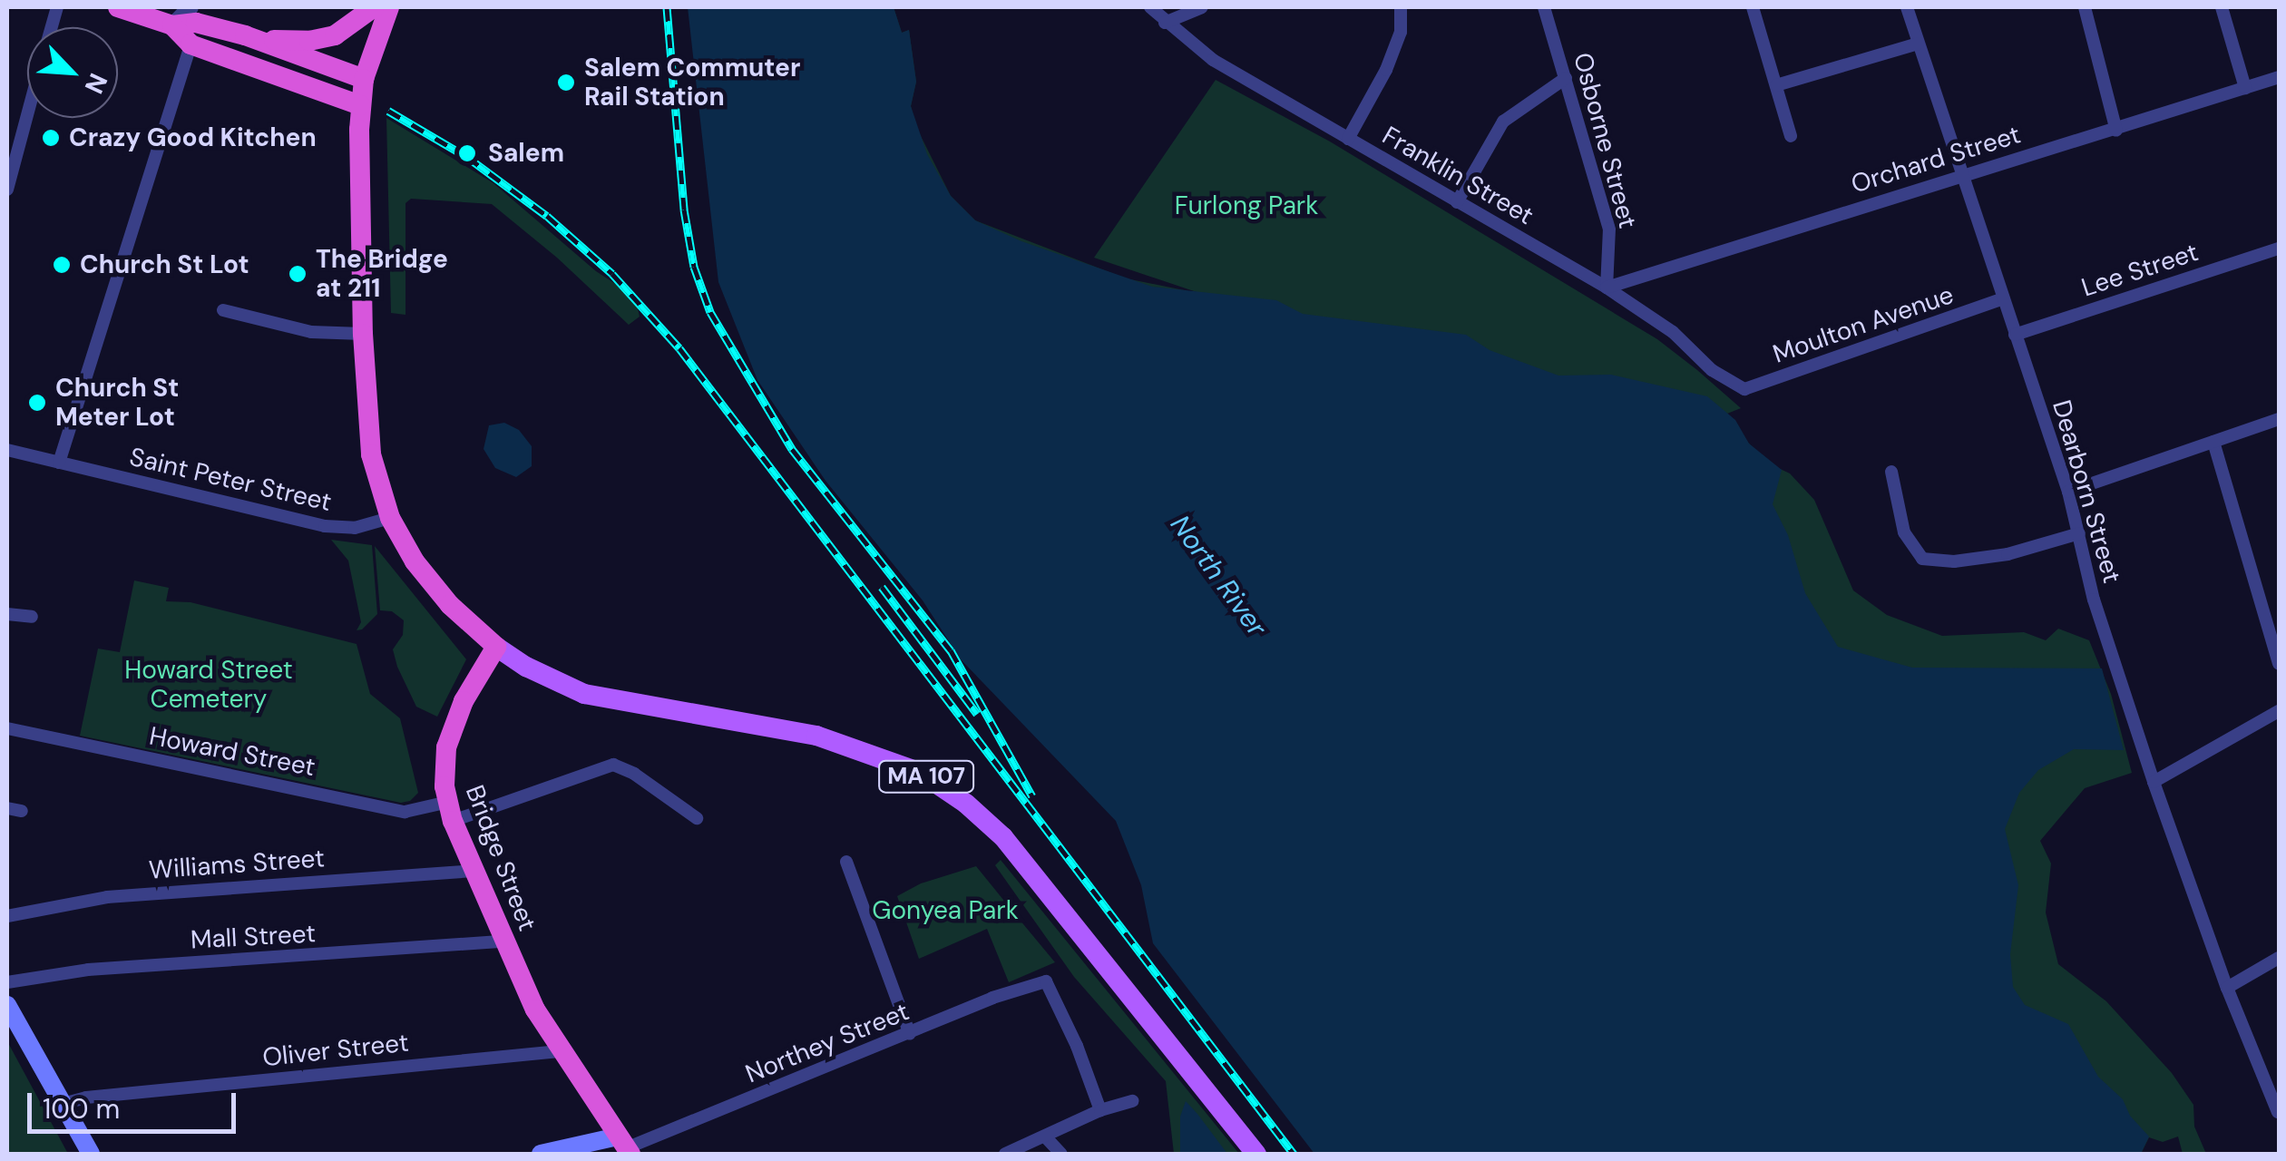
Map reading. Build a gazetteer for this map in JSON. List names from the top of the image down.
{
  "streets": {
    "highway": ["MA 107", "Bridge Street"],
    "street": [
      "Osborne Street",
      "Orchard Street",
      "Franklin Street",
      "Lee Street",
      "Moulton Avenue",
      "Saint Peter Street",
      "Dearborn Street",
      "Howard Street",
      "Williams Street",
      "Mall Street",
      "Northey Street",
      "Oliver Street"
    ]
  },
  "crossings": [
    ["Osborne Street", "Orchard Street"],
    ["Osborne Street", "Franklin Street"],
    ["Orchard Street", "Franklin Street"],
    ["Orchard Street", "Dearborn Street"],
    ["Franklin Street", "Moulton Avenue"],
    ["Lee Street", "Dearborn Street"],
    ["Moulton Avenue", "Dearborn Street"],
    ["Saint Peter Street", "MA 107"],
    ["Howard Street", "Bridge Street"],
    ["MA 107", "Bridge Street"],
    ["Bridge Street", "Williams Street"],
    ["Bridge Street", "Mall Street"],
    ["Bridge Street", "Northey Street"],
    ["Bridge Street", "Oliver Street"]
  ],
  "water": ["North River"],
  "parks": ["Furlong Park", "Howard Street Cemetery", "Gonyea Park"],
  "places": [
    "Salem Commuter Rail Station",
    "Crazy Good Kitchen",
    "Salem",
    "Church St Lot",
    "The Bridge at 211",
    "Church St Meter Lot"
  ],
  "scale_bar": "100 m",
  "north": "bottom right"
}
